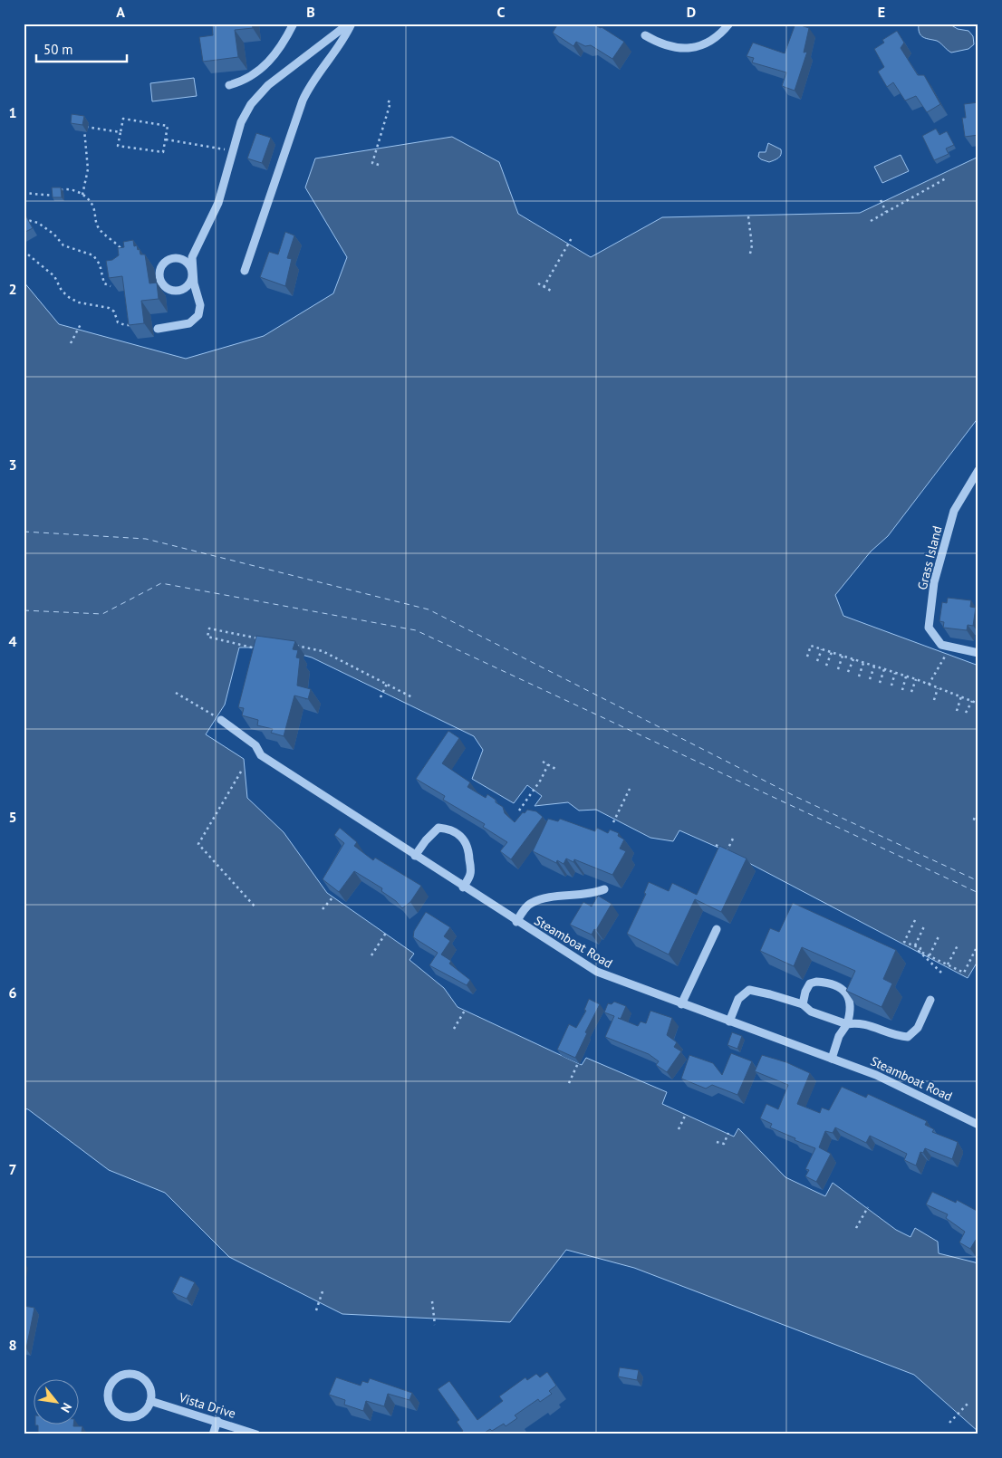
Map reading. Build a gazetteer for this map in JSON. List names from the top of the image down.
{
  "streets": {
    "street": ["Grass Island", "Steamboat Road", "Vista Drive"]
  },
  "scale_bar": "50 m",
  "north": "bottom right",
  "grid": {
    "columns": [
      "A",
      "B",
      "C",
      "D",
      "E"
    ],
    "rows": [
      "1",
      "2",
      "3",
      "4",
      "5",
      "6",
      "7",
      "8"
    ]
  }
}
